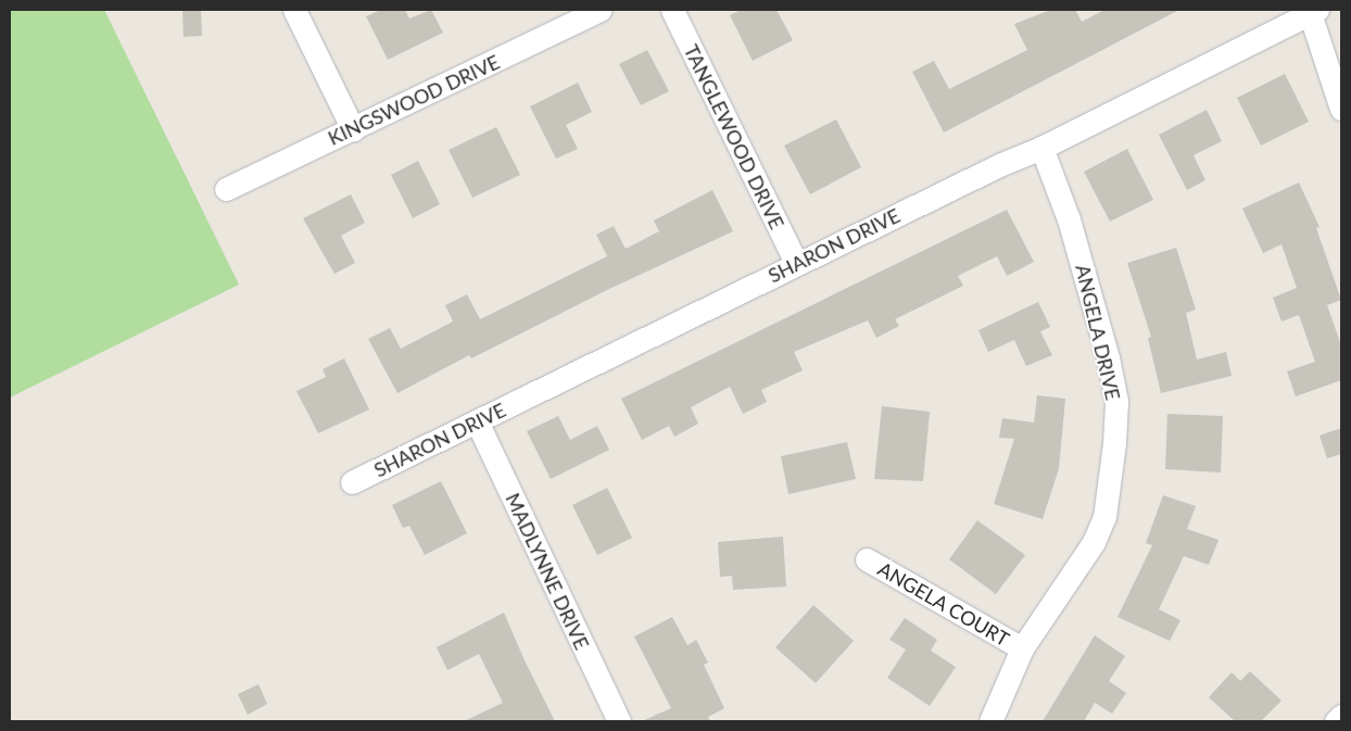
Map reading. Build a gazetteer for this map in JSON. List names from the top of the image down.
{
  "streets": {
    "street": [
      "KINGSWOOD DRIVE",
      "TANGLEWOOD DRIVE",
      "SHARON DRIVE",
      "ANGELA DRIVE",
      "MADLYNNE DRIVE",
      "ANGELA COURT"
    ]
  },
  "crossings": [
    ["TANGLEWOOD DRIVE", "SHARON DRIVE"],
    ["SHARON DRIVE", "ANGELA DRIVE"],
    ["SHARON DRIVE", "MADLYNNE DRIVE"],
    ["ANGELA DRIVE", "ANGELA COURT"]
  ]
}
